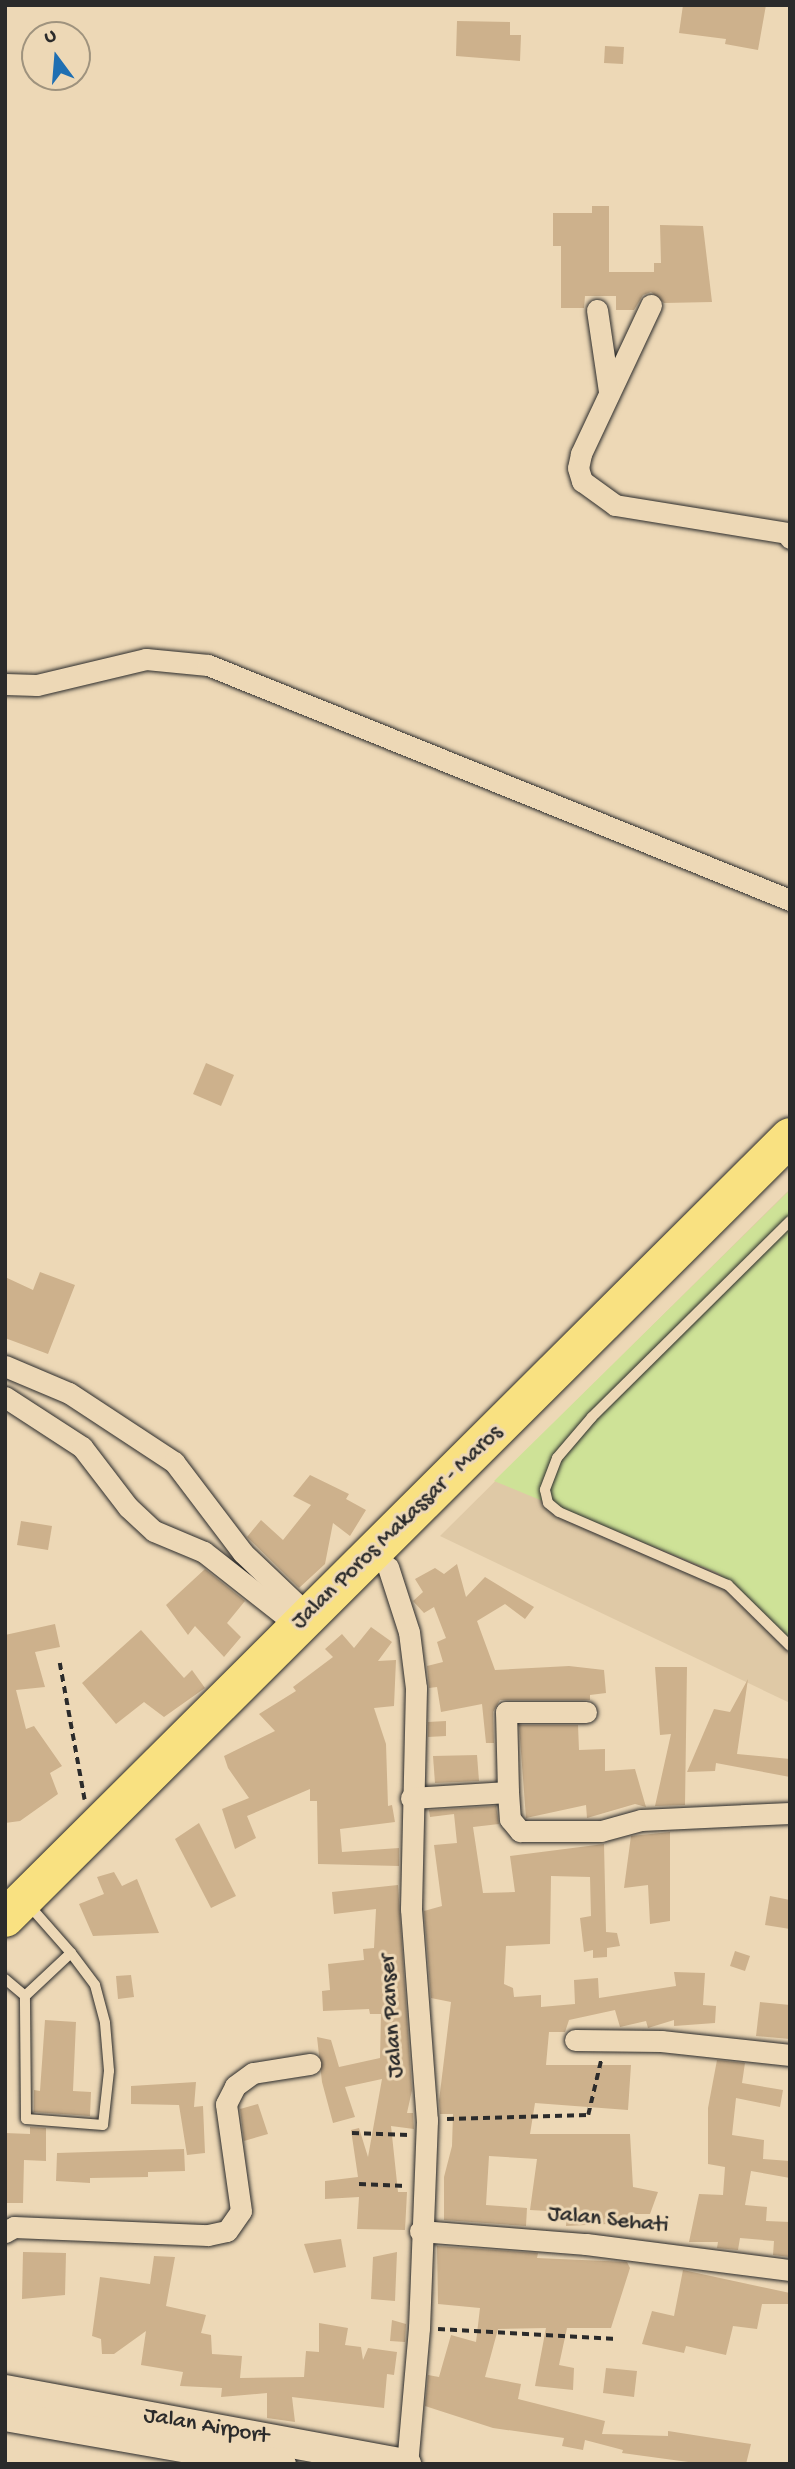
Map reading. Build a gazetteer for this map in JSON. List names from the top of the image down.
{
  "streets": {
    "highway": ["Jalan Poros Makassar - Maros"],
    "street": ["Jalan Panser", "Jalan Sehati", "Jalan Airport"]
  },
  "crossings": [
    ["Jalan Poros Makassar - Maros", "Jalan Panser"],
    ["Jalan Panser", "Jalan Sehati"],
    ["Jalan Panser", "Jalan Airport"]
  ],
  "north": "top"
}
